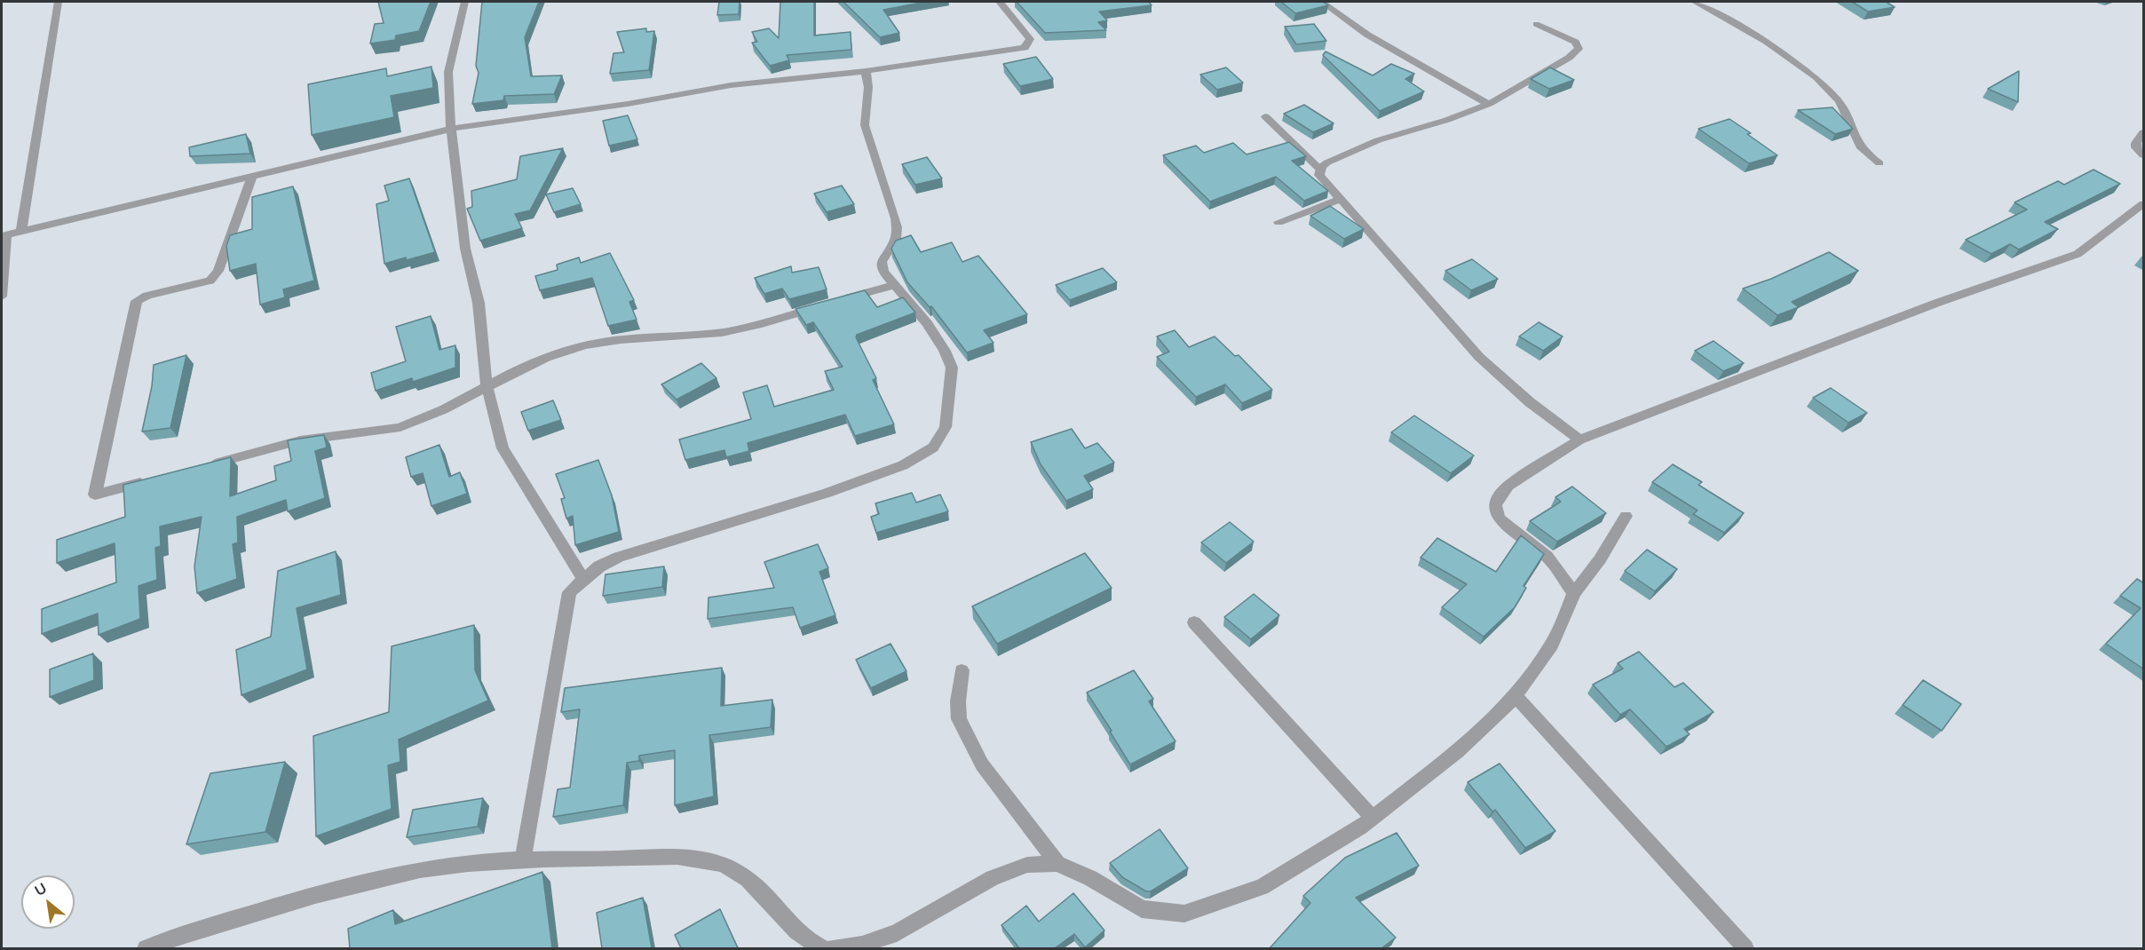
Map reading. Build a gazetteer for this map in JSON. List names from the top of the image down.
{
  "north": "top left"
}
